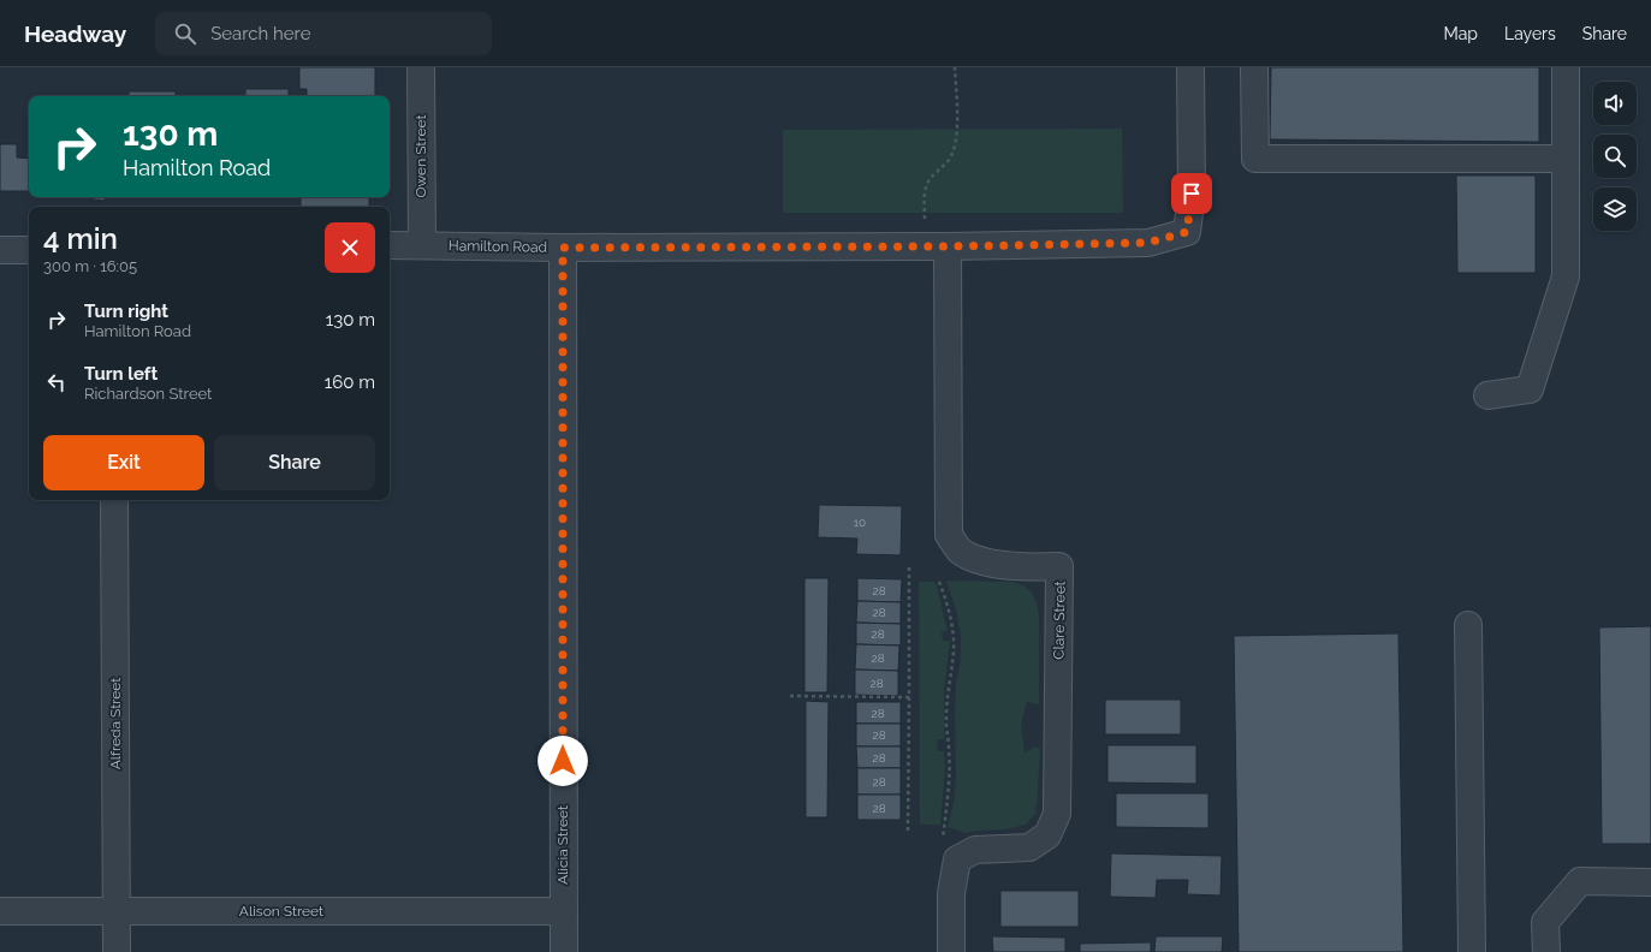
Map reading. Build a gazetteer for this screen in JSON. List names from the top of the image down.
{
  "streets": {
    "street": [
      "Owen Street",
      "Hamilton Road",
      "Clare Street",
      "Alfreda Street",
      "Alicia Street",
      "Alison Street"
    ]
  },
  "crossings": [
    ["Owen Street", "Hamilton Road"],
    ["Hamilton Road", "Clare Street"],
    ["Hamilton Road", "Alicia Street"],
    ["Alfreda Street", "Alison Street"],
    ["Alicia Street", "Alison Street"]
  ],
  "house_numbers": [
    "10",
    "28",
    "28",
    "28",
    "28",
    "28",
    "28",
    "28",
    "28",
    "28",
    "28"
  ],
  "page": {
    "header": "Headway",
    "search": "Search here",
    "nav": ["Map", "Layers", "Share"],
    "turn": ["130 m", "Hamilton Road"],
    "heading": ["4 min", "300 m · 16:05"],
    "list": [
      {
        "name": "Turn right",
        "note": "Hamilton Road",
        "value": "130 m"
      },
      {
        "name": "Turn left",
        "note": "Richardson Street",
        "value": "160 m"
      }
    ],
    "buttons": ["Exit", "Share"]
  }
}
